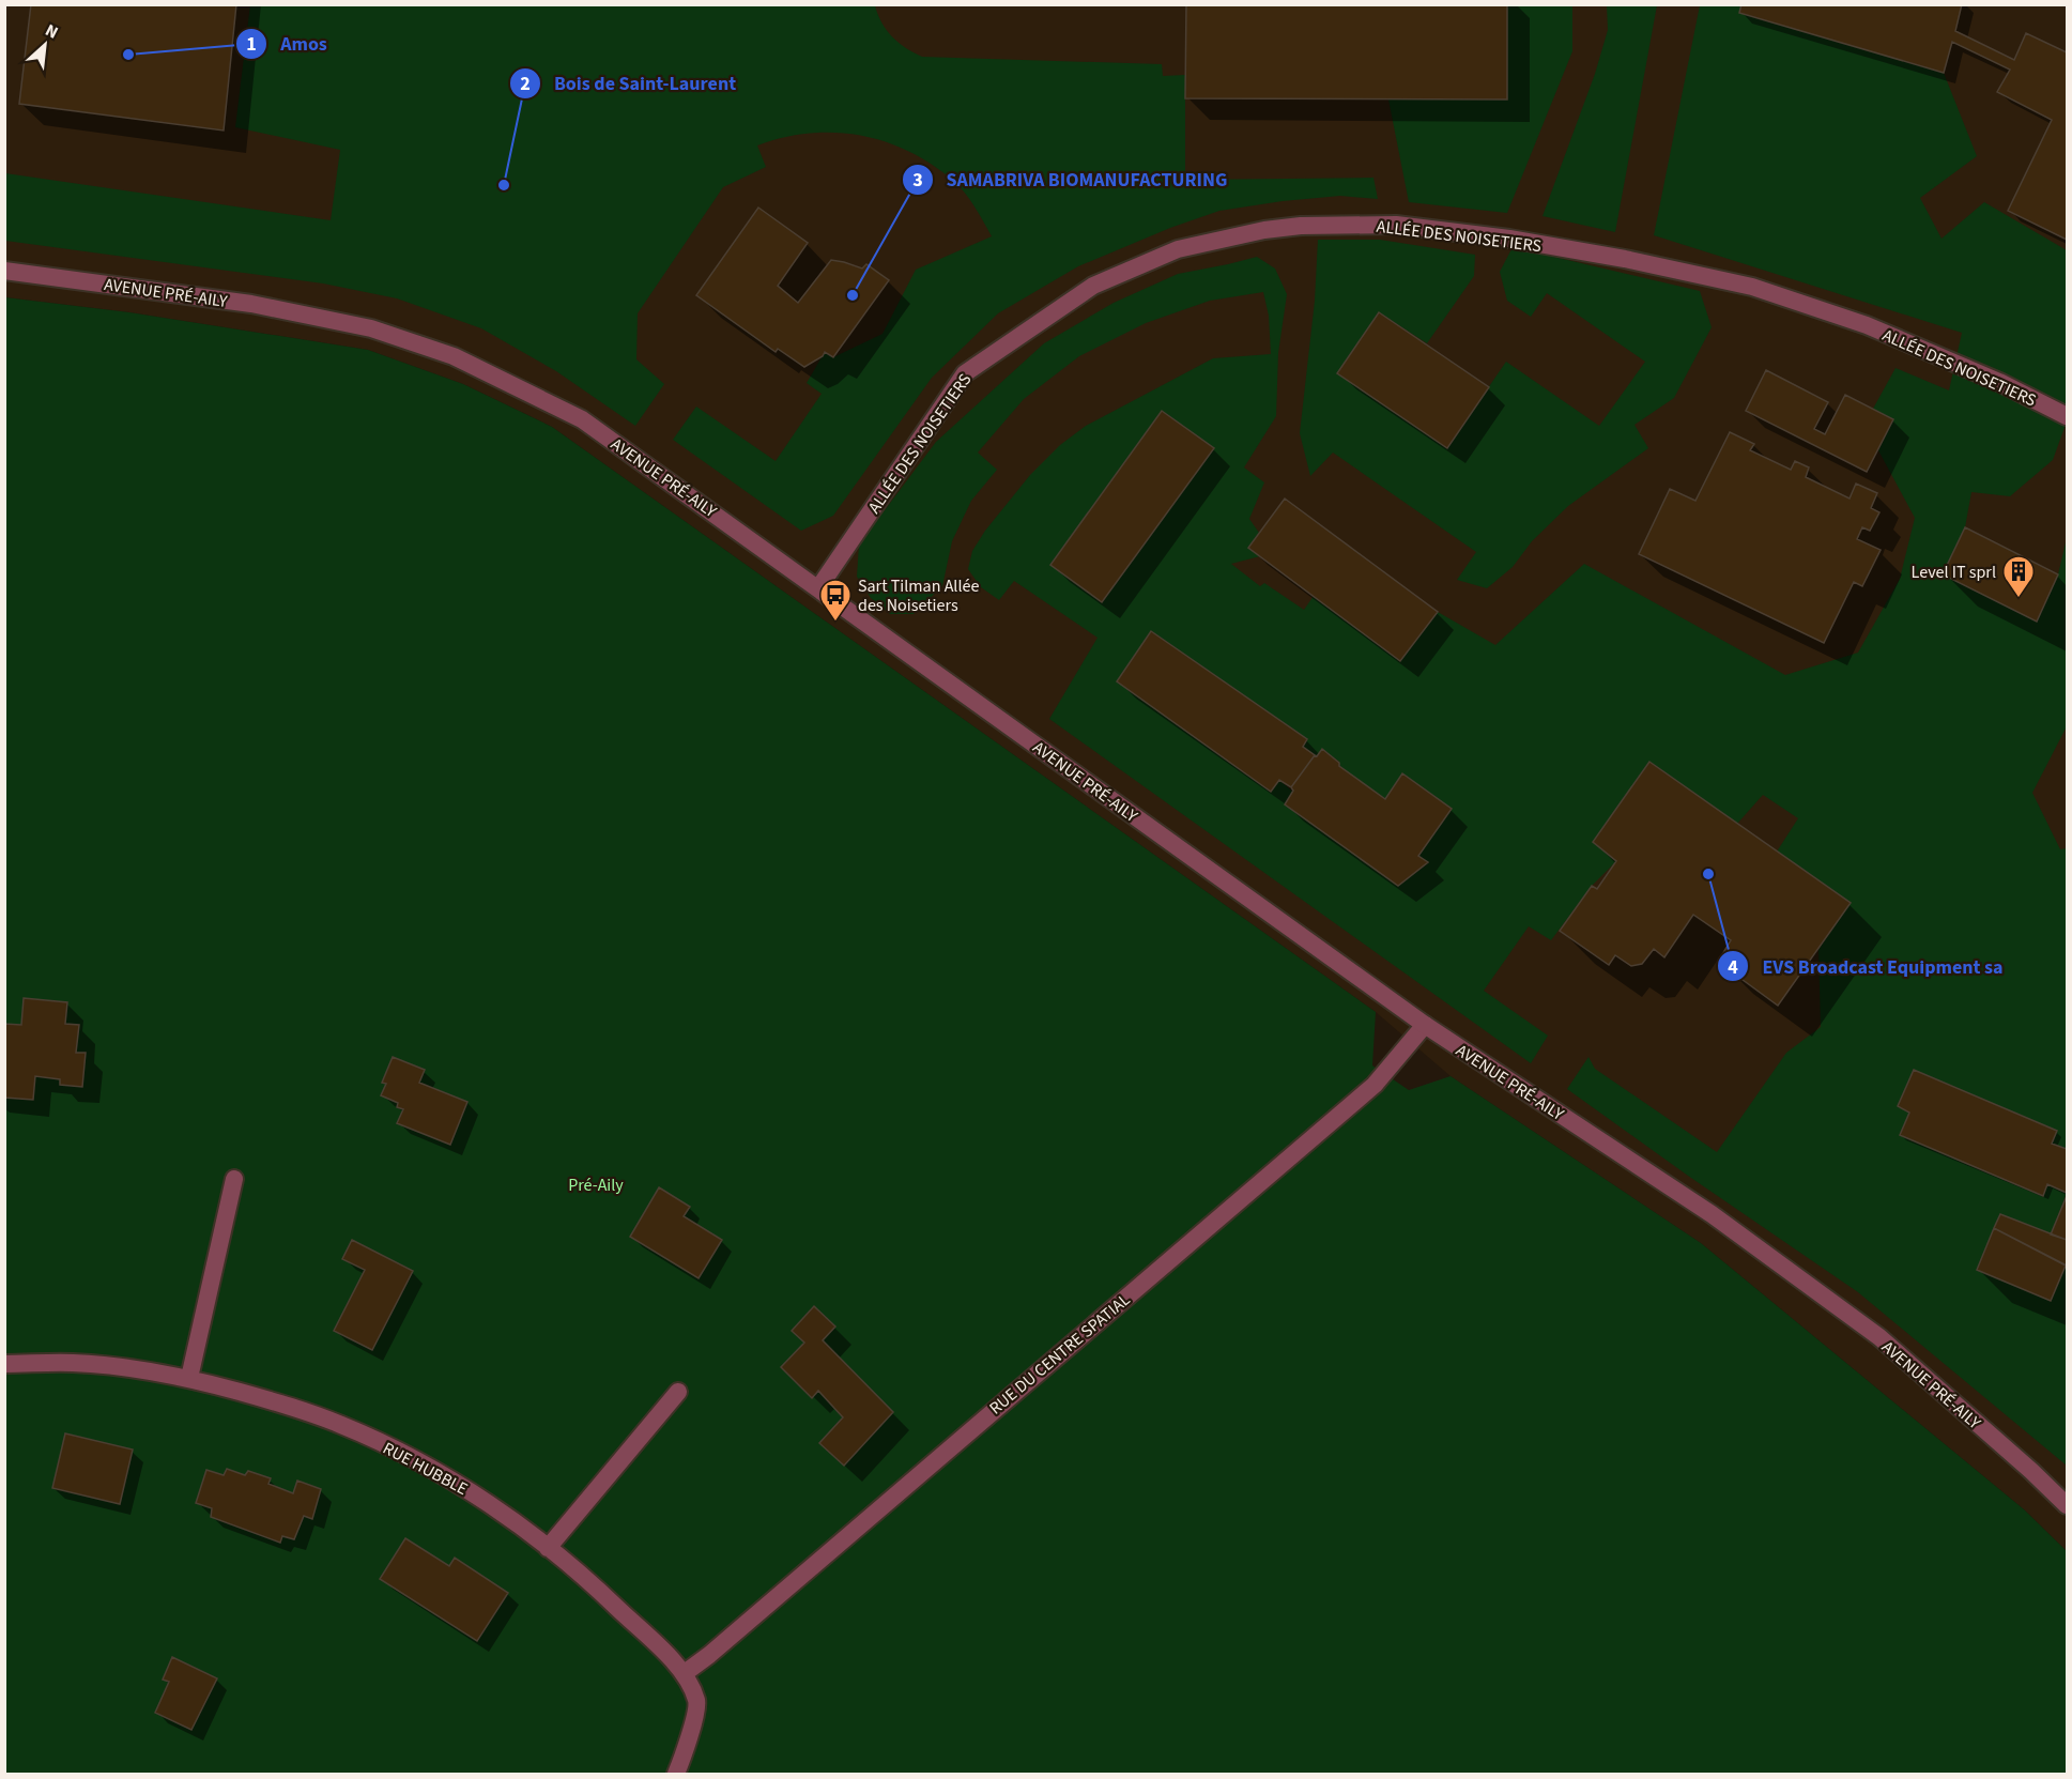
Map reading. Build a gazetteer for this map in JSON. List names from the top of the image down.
{
  "streets": {
    "street": [
      "ALLÉE DES NOISETIERS",
      "AVENUE PRÉ-AILY",
      "RUE DU CENTRE SPATIAL",
      "RUE HUBBLE"
    ]
  },
  "crossings": [
    ["ALLÉE DES NOISETIERS", "AVENUE PRÉ-AILY"],
    ["AVENUE PRÉ-AILY", "RUE DU CENTRE SPATIAL"],
    ["RUE DU CENTRE SPATIAL", "RUE HUBBLE"]
  ],
  "parks": ["Pré-Aily"],
  "places": {
    "other": [
      "Amos",
      "Bois de Saint-Laurent",
      "SAMABRIVA BIOMANUFACTURING",
      "EVS Broadcast Equipment sa"
    ],
    "building": ["Level IT sprl"],
    "bus stop": ["Sart Tilman Allée des Noisetiers"]
  },
  "north": "top right"
}
